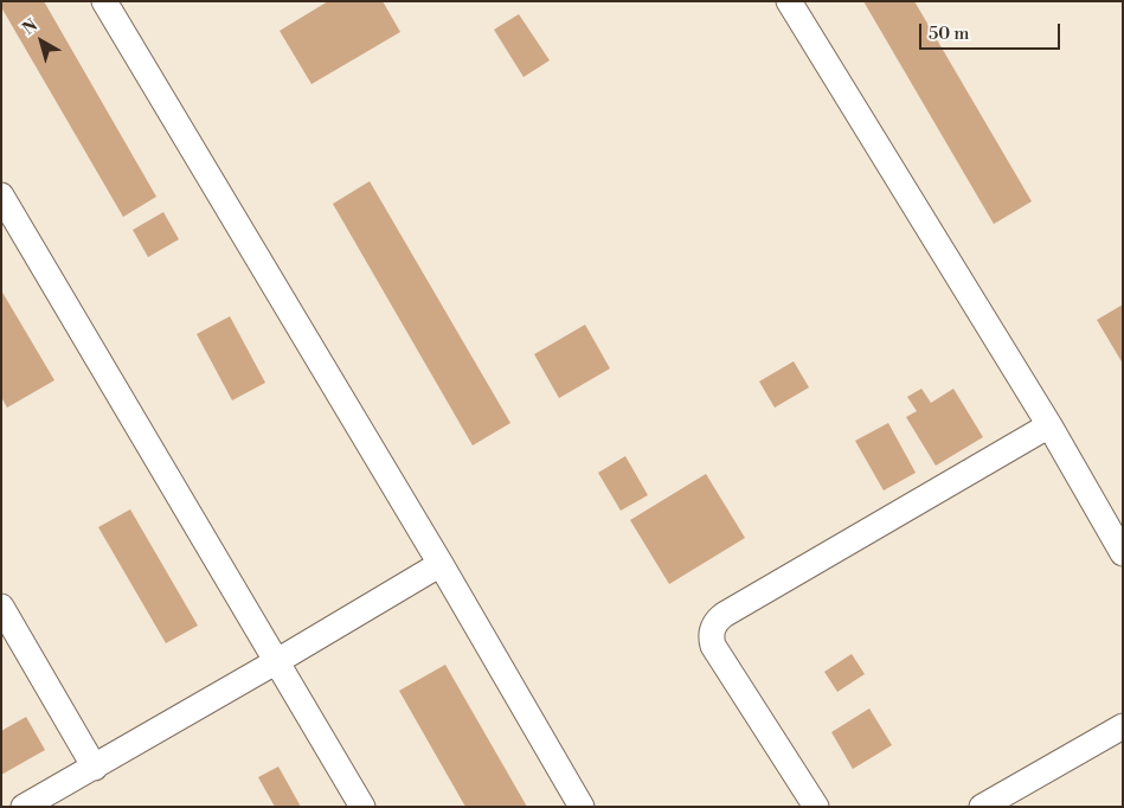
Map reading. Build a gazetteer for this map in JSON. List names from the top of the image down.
{
  "scale_bar": "50 m",
  "north": "top left"
}
